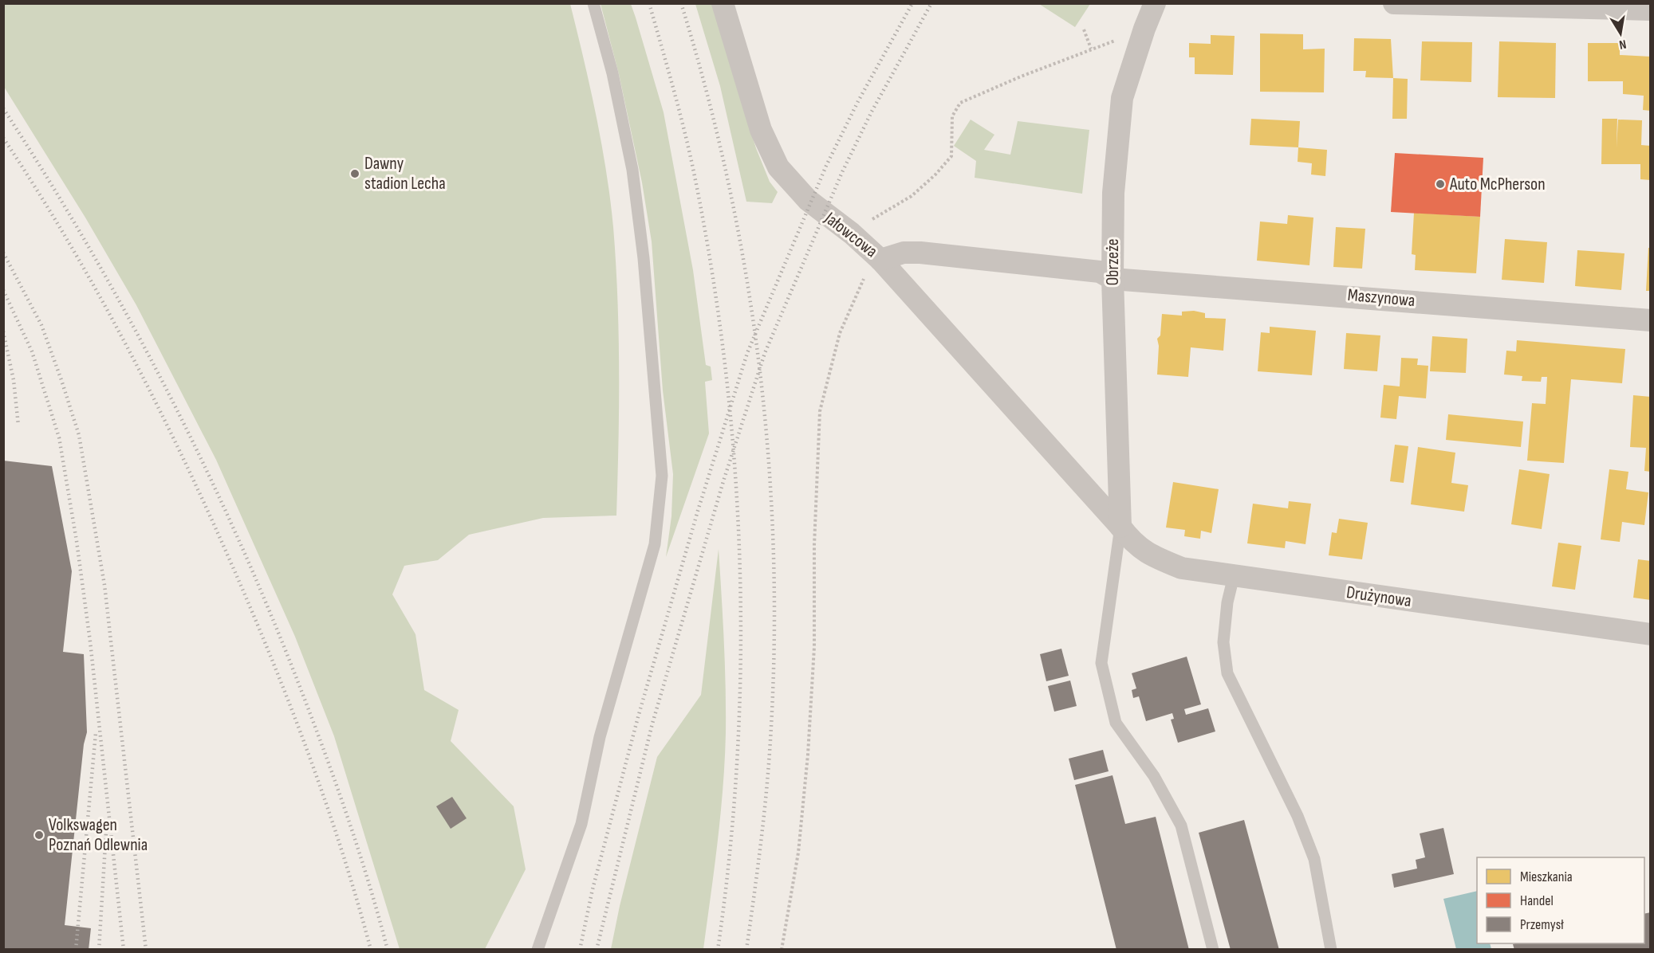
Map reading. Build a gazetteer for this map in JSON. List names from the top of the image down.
{
  "streets": {
    "street": [
      "Jałowcowa",
      "Obrzeże",
      "Maszynowa",
      "Drużynowa"
    ]
  },
  "crossings": [
    ["Jałowcowa", "Obrzeże"],
    ["Jałowcowa", "Maszynowa"],
    ["Jałowcowa", "Drużynowa"],
    ["Obrzeże", "Maszynowa"],
    ["Obrzeże", "Drużynowa"]
  ],
  "places": ["Dawny stadion Lecha", "Auto McPherson", "Volkswagen Poznań Odlewnia"],
  "legend": ["Mieszkania", "Handel", "Przemysł"],
  "north": "bottom"
}
